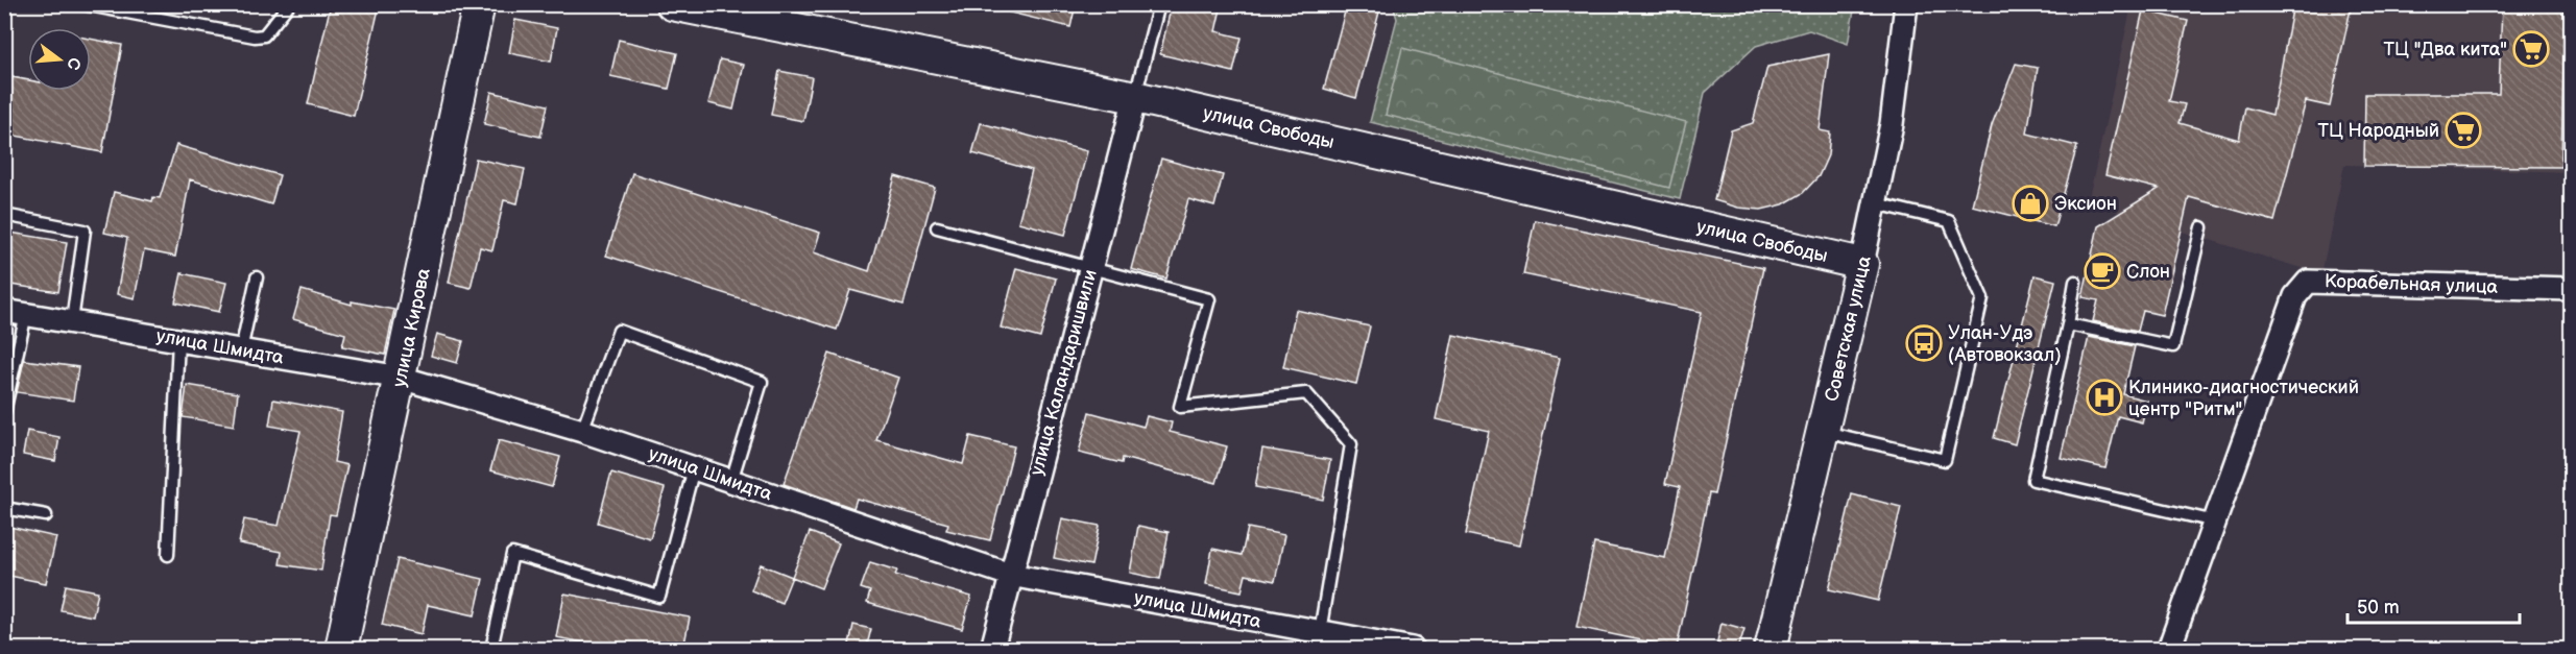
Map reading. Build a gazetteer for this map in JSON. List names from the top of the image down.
{
  "streets": {
    "main road": ["улица Свободы", "улица Кирова", "Советская улица"],
    "street": ["Корабельная улица", "улица Шмидта", "улица Каландаришвили"]
  },
  "crossings": [
    ["улица Свободы", "Советская улица"],
    ["улица Свободы", "улица Каландаришвили"],
    ["улица Кирова", "улица Шмидта"],
    ["улица Шмидта", "улица Каландаришвили"]
  ],
  "places": {
    "supermarket": ["ТЦ \"Два кита\"", "ТЦ Народный"],
    "shop": ["Эксион"],
    "cafe": ["Слон"],
    "bus stop": ["Улан-Удэ (Автовокзал)"],
    "hospital": ["Клинико-диагностический центр \"Ритм\""]
  },
  "scale_bar": "50 m",
  "north": "right"
}
